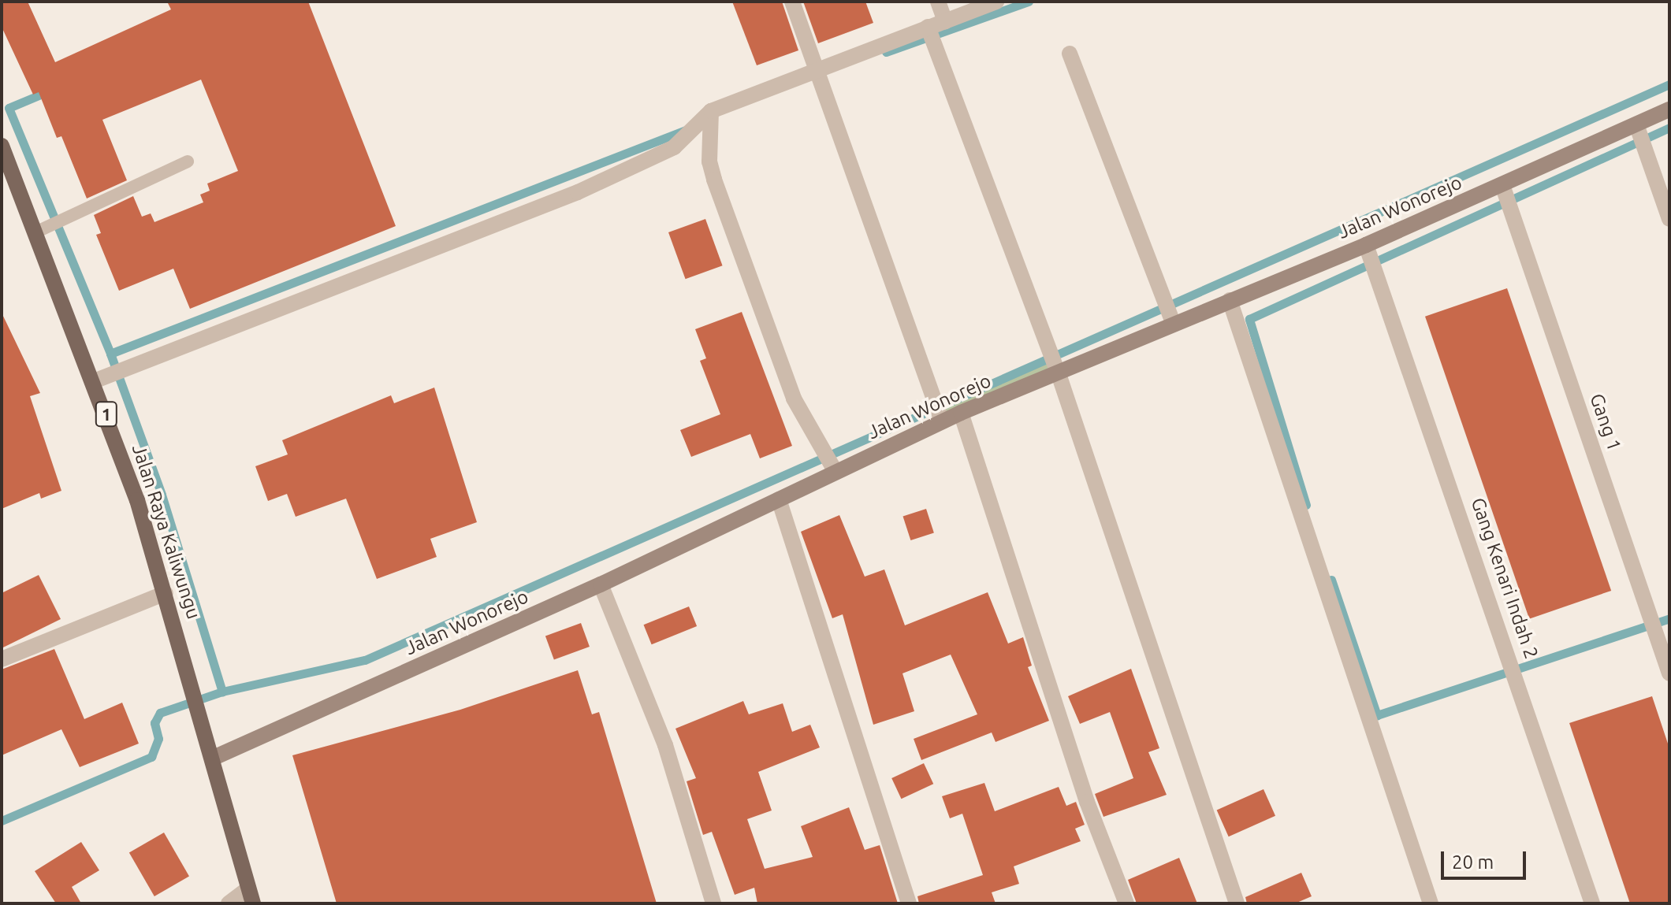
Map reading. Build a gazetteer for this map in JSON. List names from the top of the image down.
{
  "streets": {
    "main road": ["1", "Jalan Raya Kaliwungu"],
    "street": ["Jalan Wonorejo", "Gang 1", "Gang Kenari Indah 2"]
  },
  "crossings": [
    ["Jalan Wonorejo", "Gang 1"],
    ["Jalan Wonorejo", "Jalan Raya Kaliwungu"],
    ["Jalan Wonorejo", "Gang Kenari Indah 2"]
  ],
  "scale_bar": "20 m"
}
